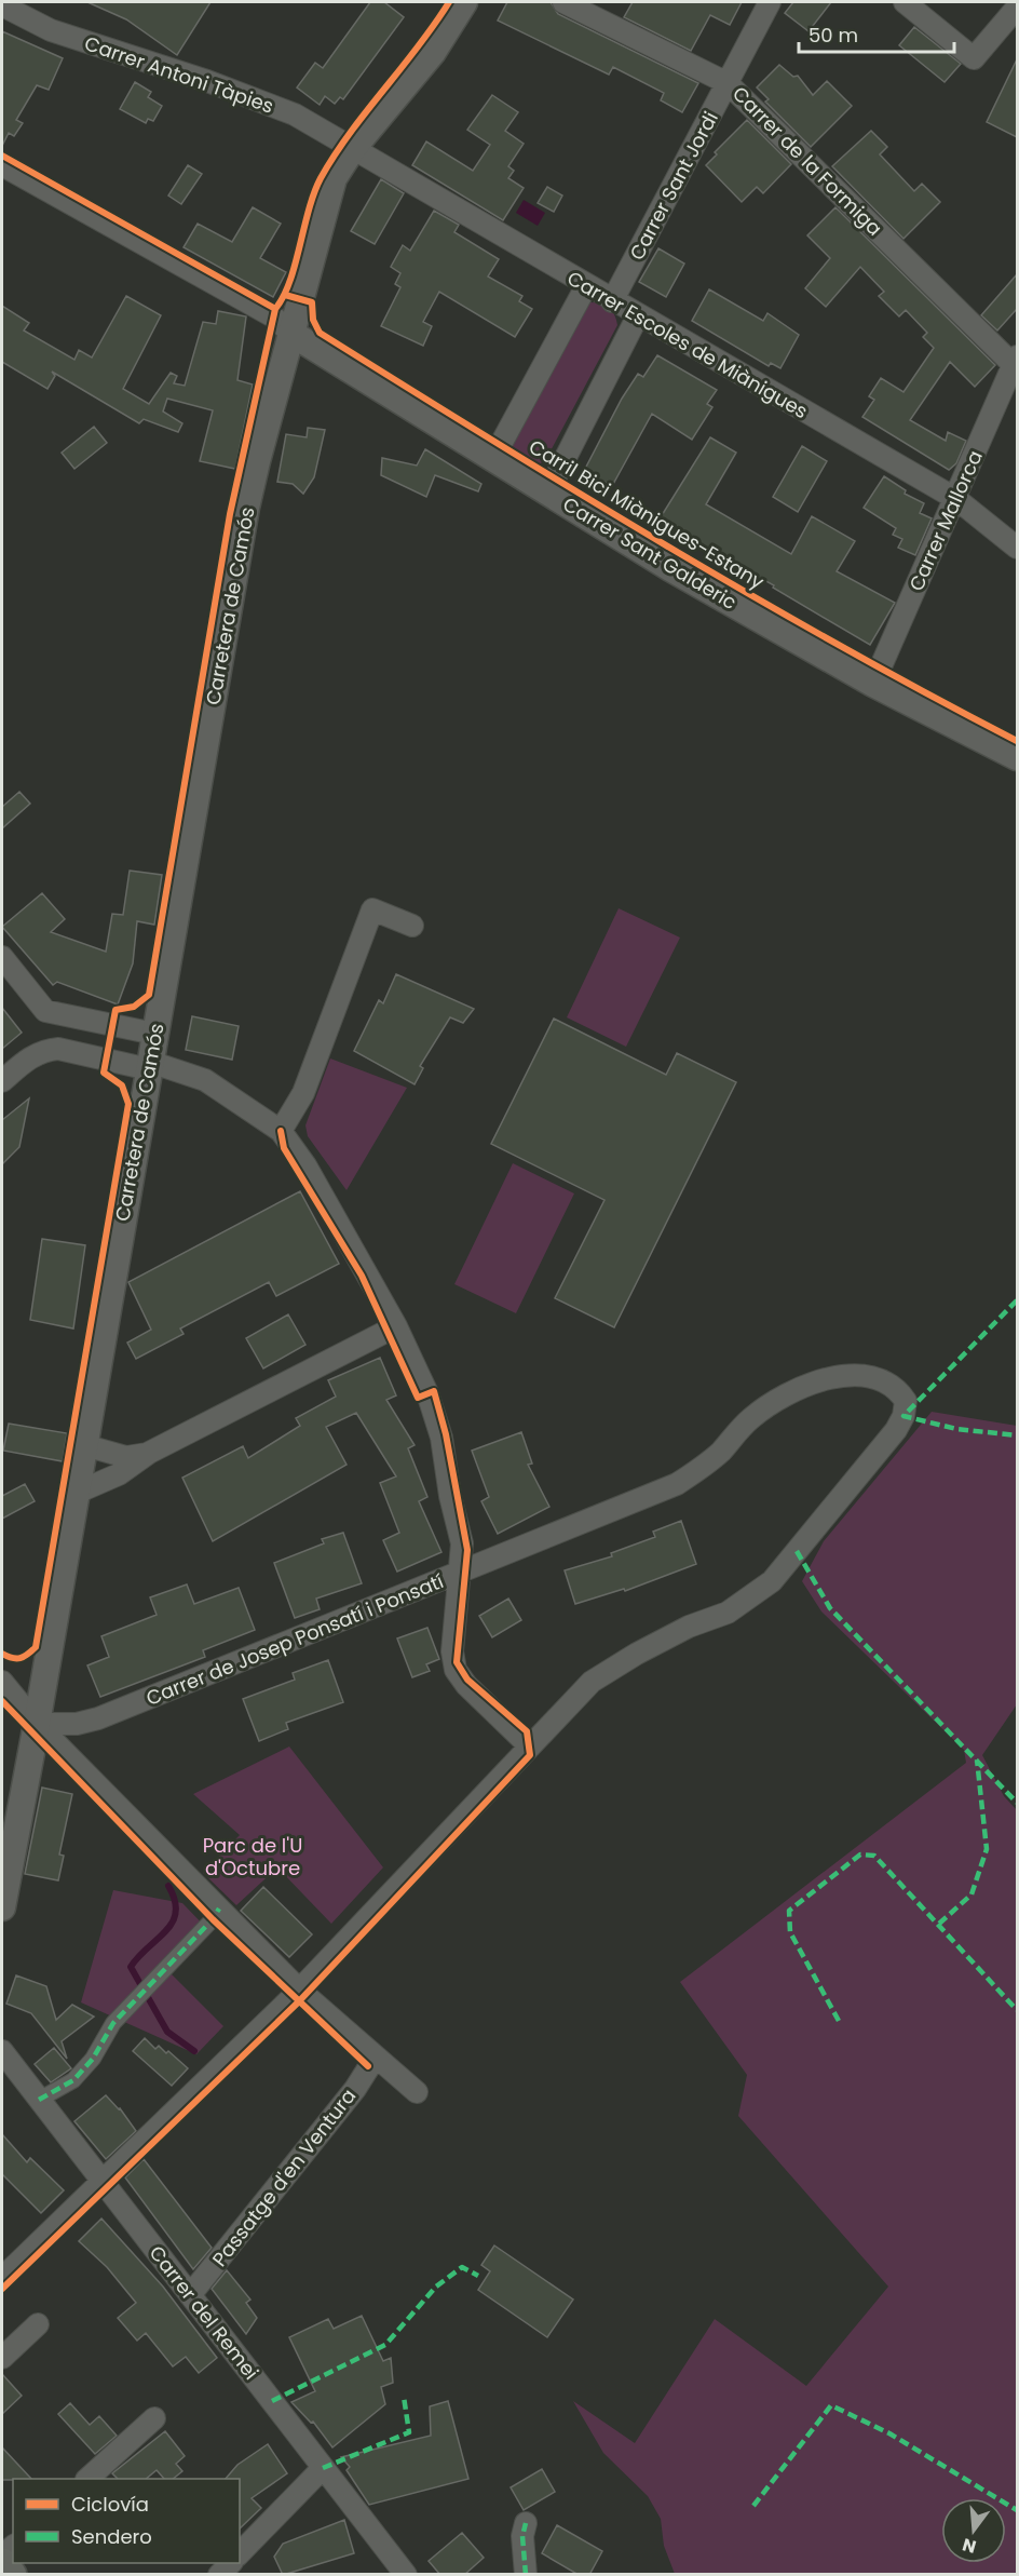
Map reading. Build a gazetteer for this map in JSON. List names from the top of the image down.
{
  "streets": {
    "street": [
      "Carrer Antoni Tàpies",
      "Carrer de la Formiga",
      "Carrer Sant Jordi",
      "Carrer Escoles de Miànigues",
      "Carrer Mallorca",
      "Carrer Sant Galderic",
      "Carretera de Camós",
      "Carrer de Josep Ponsatí i Ponsatí",
      "Passatge d'en Ventura",
      "Carrer del Remei"
    ],
    "cycle path": ["Carril Bici Miànigues-Estany"]
  },
  "crossings": [
    ["Carrer Antoni Tàpies", "Carrer Escoles de Miànigues"],
    ["Carrer Antoni Tàpies", "Carretera de Camós"],
    ["Carrer de la Formiga", "Carrer Sant Jordi"],
    ["Carrer de la Formiga", "Carrer Mallorca"],
    ["Carrer Sant Jordi", "Carrer Escoles de Miànigues"],
    ["Carrer Escoles de Miànigues", "Carrer Mallorca"],
    ["Carrer Escoles de Miànigues", "Carretera de Camós"],
    ["Carrer Mallorca", "Carrer Sant Galderic"],
    ["Carrer Sant Galderic", "Carretera de Camós"],
    ["Carretera de Camós", "Carrer de Josep Ponsatí i Ponsatí"],
    ["Passatge d'en Ventura", "Carrer del Remei"]
  ],
  "parks": ["Parc de l'U d'Octubre"],
  "legend": ["Ciclovía", "Sendero"],
  "scale_bar": "50 m",
  "north": "bottom"
}
